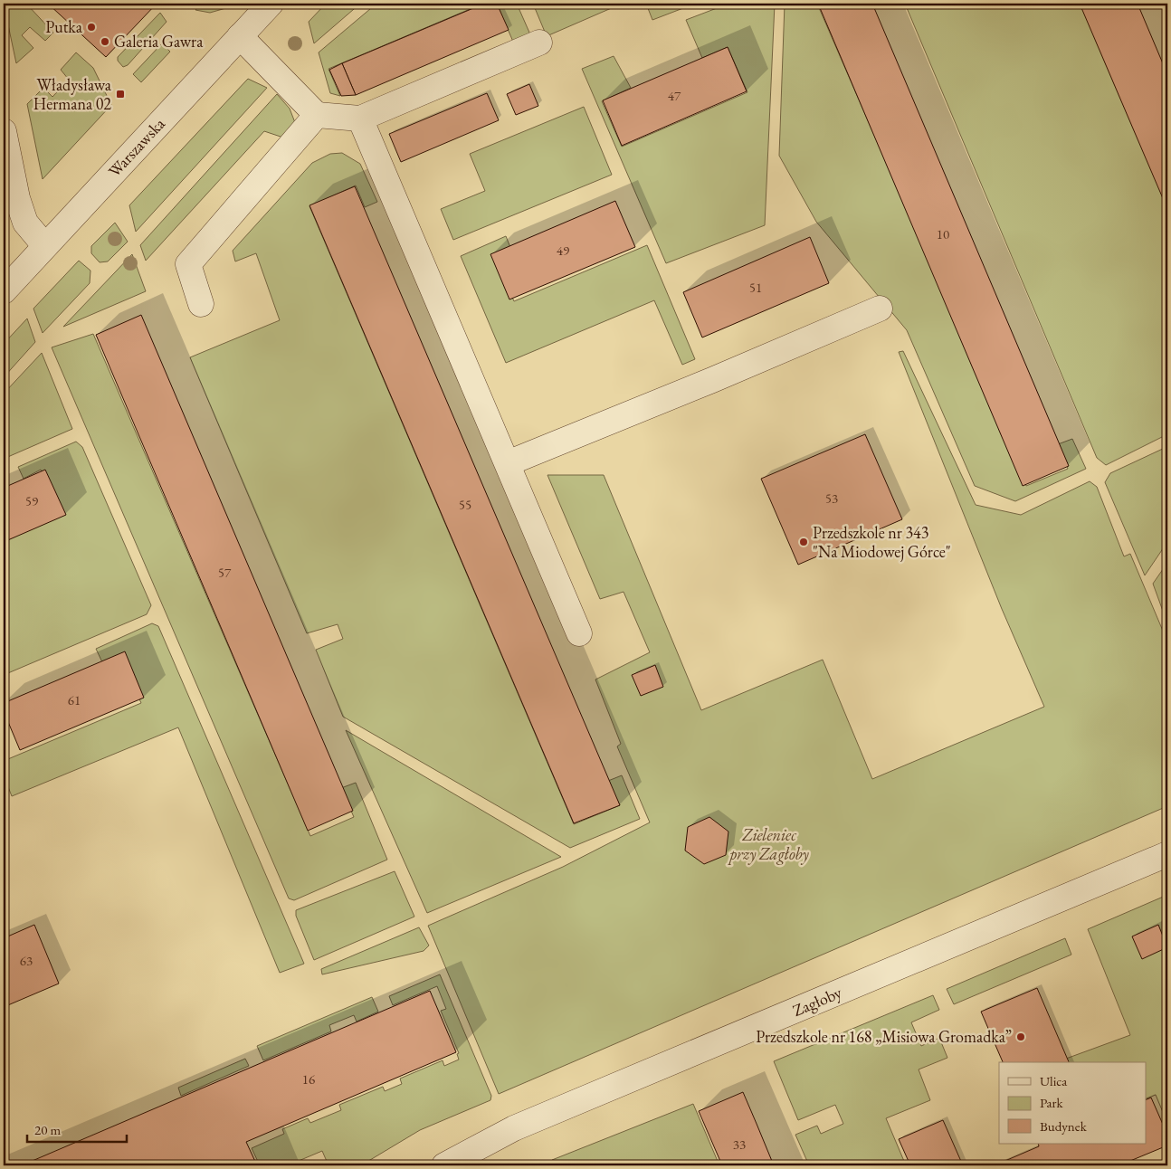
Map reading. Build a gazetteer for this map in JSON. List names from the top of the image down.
{
  "streets": {
    "street": ["Warszawska", "Zagłoby"]
  },
  "parks": ["Zieleniec przy Zagłoby"],
  "places": {
    "other": [
      "Putka",
      "Galeria Gawra",
      "Przedszkole nr 343 \"Na Miodowej Górce\"",
      "Przedszkole nr 168 „Misiowa Gromadka”"
    ],
    "transit": ["Władysława Hermana 02"]
  },
  "house_numbers": [
    "47",
    "10",
    "49",
    "51",
    "53",
    "59",
    "55",
    "57",
    "61",
    "63",
    "16",
    "33"
  ],
  "legend": ["Ulica", "Park", "Budynek"],
  "scale_bar": "20 m"
}
